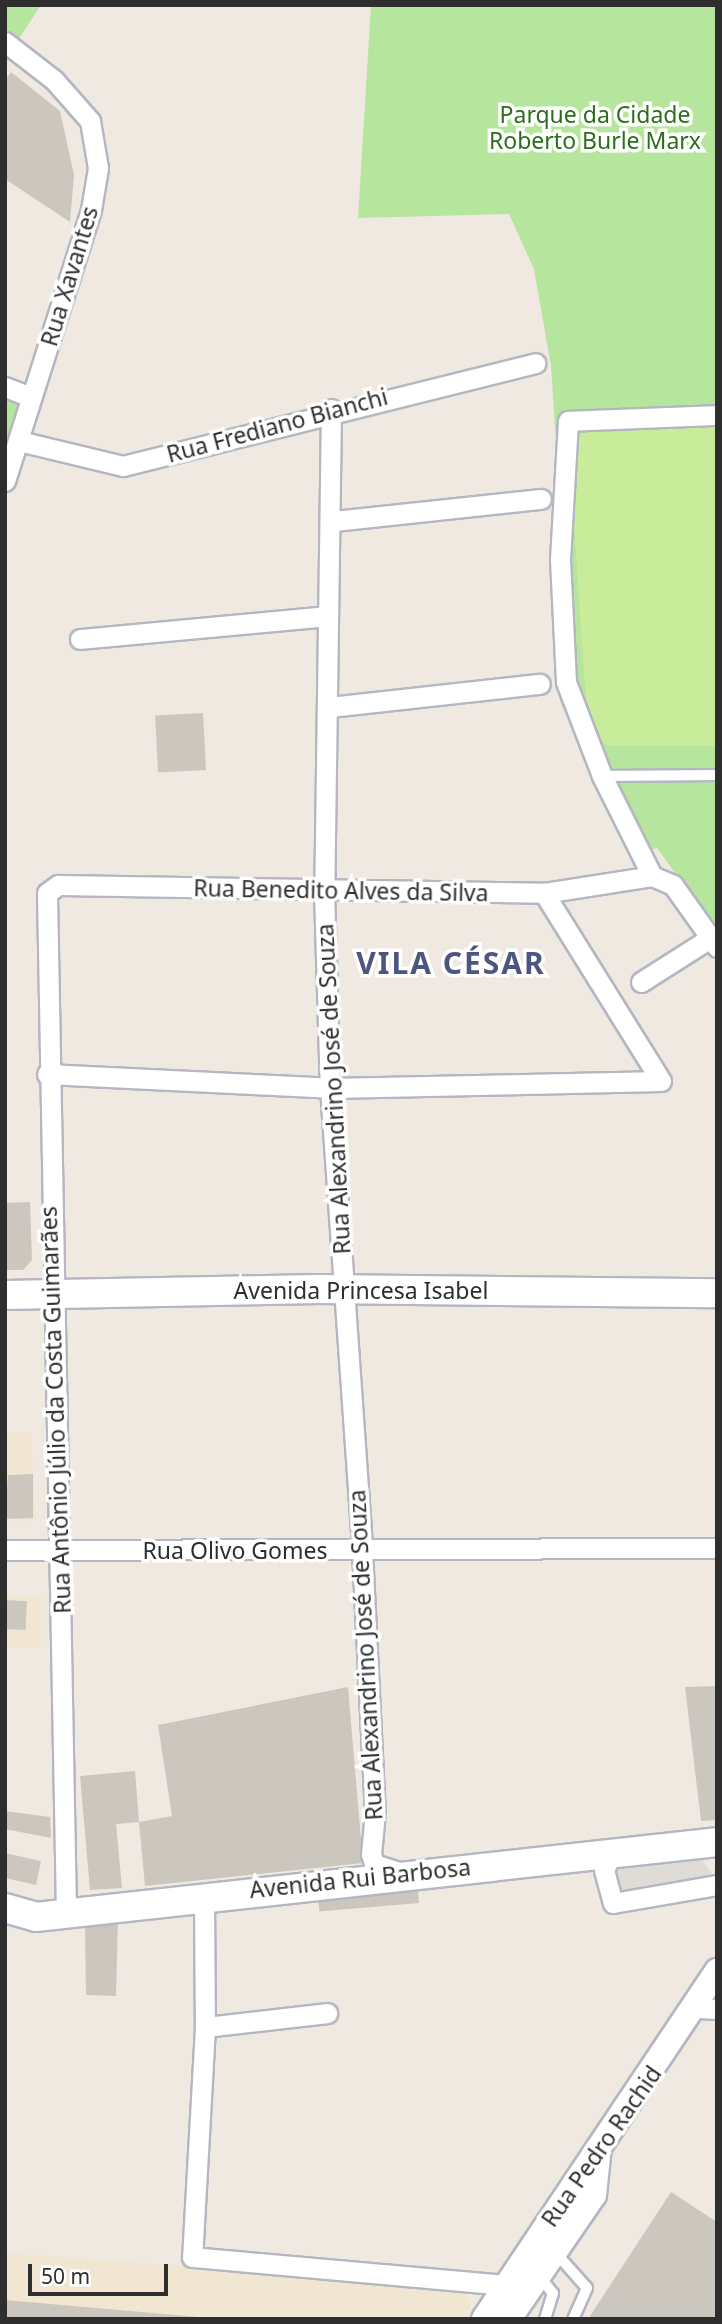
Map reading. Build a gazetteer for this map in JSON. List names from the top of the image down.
{
  "streets": {
    "main road": ["Avenida Princesa Isabel", "Avenida Rui Barbosa"],
    "street": [
      "Rua Xavantes",
      "Rua Frediano Bianchi",
      "Rua Benedito Alves da Silva",
      "Rua Alexandrino José de Souza",
      "Rua Antônio Júlio da Costa Guimarães",
      "Rua Olivo Gomes",
      "Rua Pedro Rachid"
    ]
  },
  "crossings": [
    ["Rua Xavantes", "Rua Frediano Bianchi"],
    ["Rua Frediano Bianchi", "Rua Alexandrino José de Souza"],
    ["Rua Benedito Alves da Silva", "Rua Alexandrino José de Souza"],
    ["Rua Benedito Alves da Silva", "Rua Antônio Júlio da Costa Guimarães"],
    ["Rua Alexandrino José de Souza", "Avenida Princesa Isabel"],
    ["Rua Alexandrino José de Souza", "Rua Olivo Gomes"],
    ["Rua Alexandrino José de Souza", "Avenida Rui Barbosa"],
    ["Avenida Princesa Isabel", "Rua Antônio Júlio da Costa Guimarães"],
    ["Rua Antônio Júlio da Costa Guimarães", "Rua Olivo Gomes"],
    ["Rua Antônio Júlio da Costa Guimarães", "Avenida Rui Barbosa"]
  ],
  "districts": ["VILA CÉSAR"],
  "parks": ["Parque da Cidade Roberto Burle Marx"],
  "scale_bar": "50 m"
}
